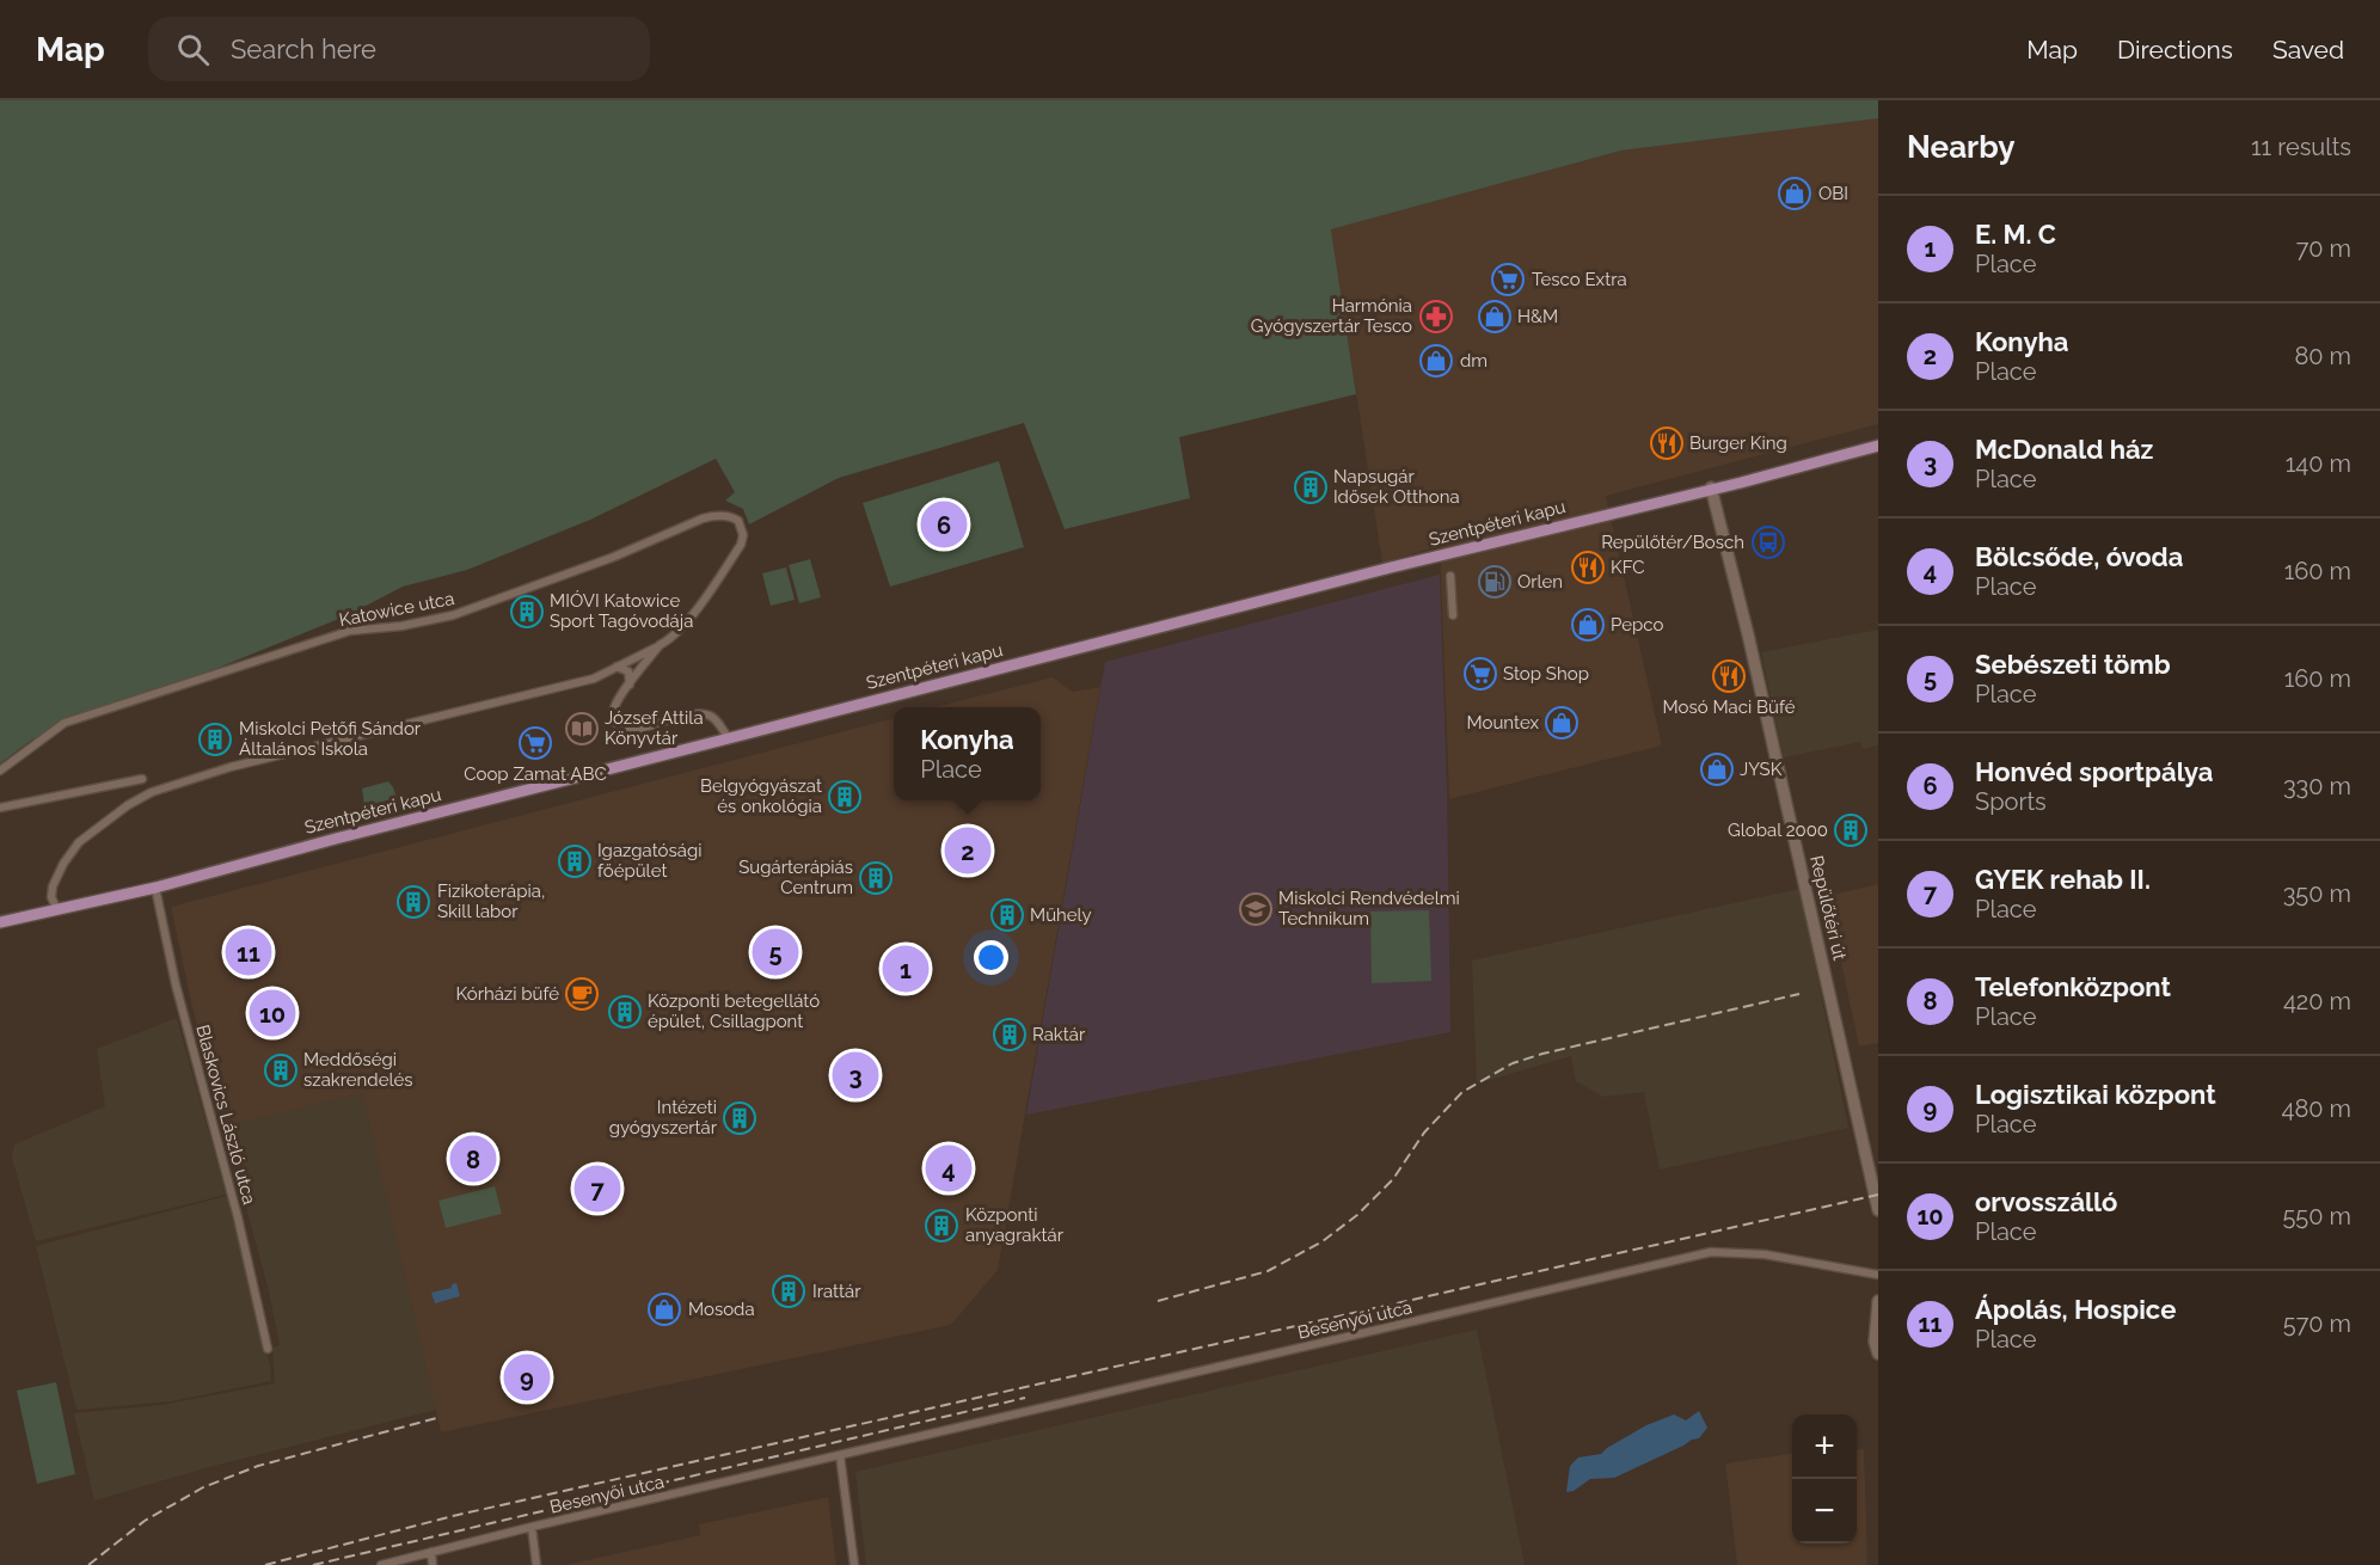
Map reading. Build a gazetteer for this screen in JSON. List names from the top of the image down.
{
  "streets": {
    "main road": ["Szentpéteri kapu"],
    "street": [
      "Katowice utca",
      "Repülőtéri út",
      "Blaskovics László utca",
      "Besenyői utca"
    ]
  },
  "crossings": [
    ["Szentpéteri kapu", "Katowice utca"],
    ["Szentpéteri kapu", "Repülőtéri út"],
    ["Szentpéteri kapu", "Blaskovics László utca"]
  ],
  "places": {
    "shop": [
      "OBI",
      "H&M",
      "dm",
      "Pepco",
      "Mountex",
      "JYSK",
      "Mosoda"
    ],
    "supermarket": ["Tesco Extra", "Stop Shop", "Coop Zamat ABC"],
    "pharmacy": ["Harmónia Gyógyszertár Tesco"],
    "restaurant": ["Burger King", "KFC", "Mosó Maci Büfé"],
    "building": [
      "Napsugár Idősek Otthona",
      "MIÓVI Katowice Sport Tagóvodája",
      "Miskolci Petőfi Sándor Általános Iskola",
      "Belgyógyászat és onkológia",
      "Global 2000",
      "Igazgatósági főépület",
      "Sugárterápiás Centrum",
      "Fizikoterápia, Skill labor",
      "Műhely",
      "Központi betegellátó épület, Csillagpont",
      "Raktár",
      "Meddőségi szakrendelés",
      "Intézeti gyógyszertár",
      "Központi anyagraktár",
      "Irattár"
    ],
    "bus stop": ["Repülőtér/Bosch"],
    "fuel station": ["Orlen"],
    "library": ["József Attila Könyvtár"],
    "school or university": ["Miskolci Rendvédelmi Technikum"],
    "cafe": ["Kórházi büfé"]
  },
  "page": {
    "header": "Map",
    "search": "Search here",
    "nav": ["Map", "Directions", "Saved"],
    "heading": ["Nearby", "11 results"],
    "list": [
      {
        "mark": "1",
        "name": "E. M. C",
        "note": "Place",
        "value": "70 m"
      },
      {
        "mark": "2",
        "name": "Konyha",
        "note": "Place",
        "value": "80 m"
      },
      {
        "mark": "3",
        "name": "McDonald ház",
        "note": "Place",
        "value": "140 m"
      },
      {
        "mark": "4",
        "name": "Bölcsőde, óvoda",
        "note": "Place",
        "value": "160 m"
      },
      {
        "mark": "5",
        "name": "Sebészeti tömb",
        "note": "Place",
        "value": "160 m"
      },
      {
        "mark": "6",
        "name": "Honvéd sportpálya",
        "note": "Sports",
        "value": "330 m"
      },
      {
        "mark": "7",
        "name": "GYEK rehab II.",
        "note": "Place",
        "value": "350 m"
      },
      {
        "mark": "8",
        "name": "Telefonközpont",
        "note": "Place",
        "value": "420 m"
      },
      {
        "mark": "9",
        "name": "Logisztikai központ",
        "note": "Place",
        "value": "480 m"
      },
      {
        "mark": "10",
        "name": "orvosszálló",
        "note": "Place",
        "value": "550 m"
      },
      {
        "mark": "11",
        "name": "Ápolás, Hospice",
        "note": "Place",
        "value": "570 m"
      }
    ],
    "pins": [
      "6",
      "2",
      "5",
      "11",
      "1",
      "10",
      "3",
      "8",
      "4",
      "7",
      "9"
    ],
    "popup": ["Konyha", "Place"],
    "map_buttons": ["+", "−"]
  }
}
